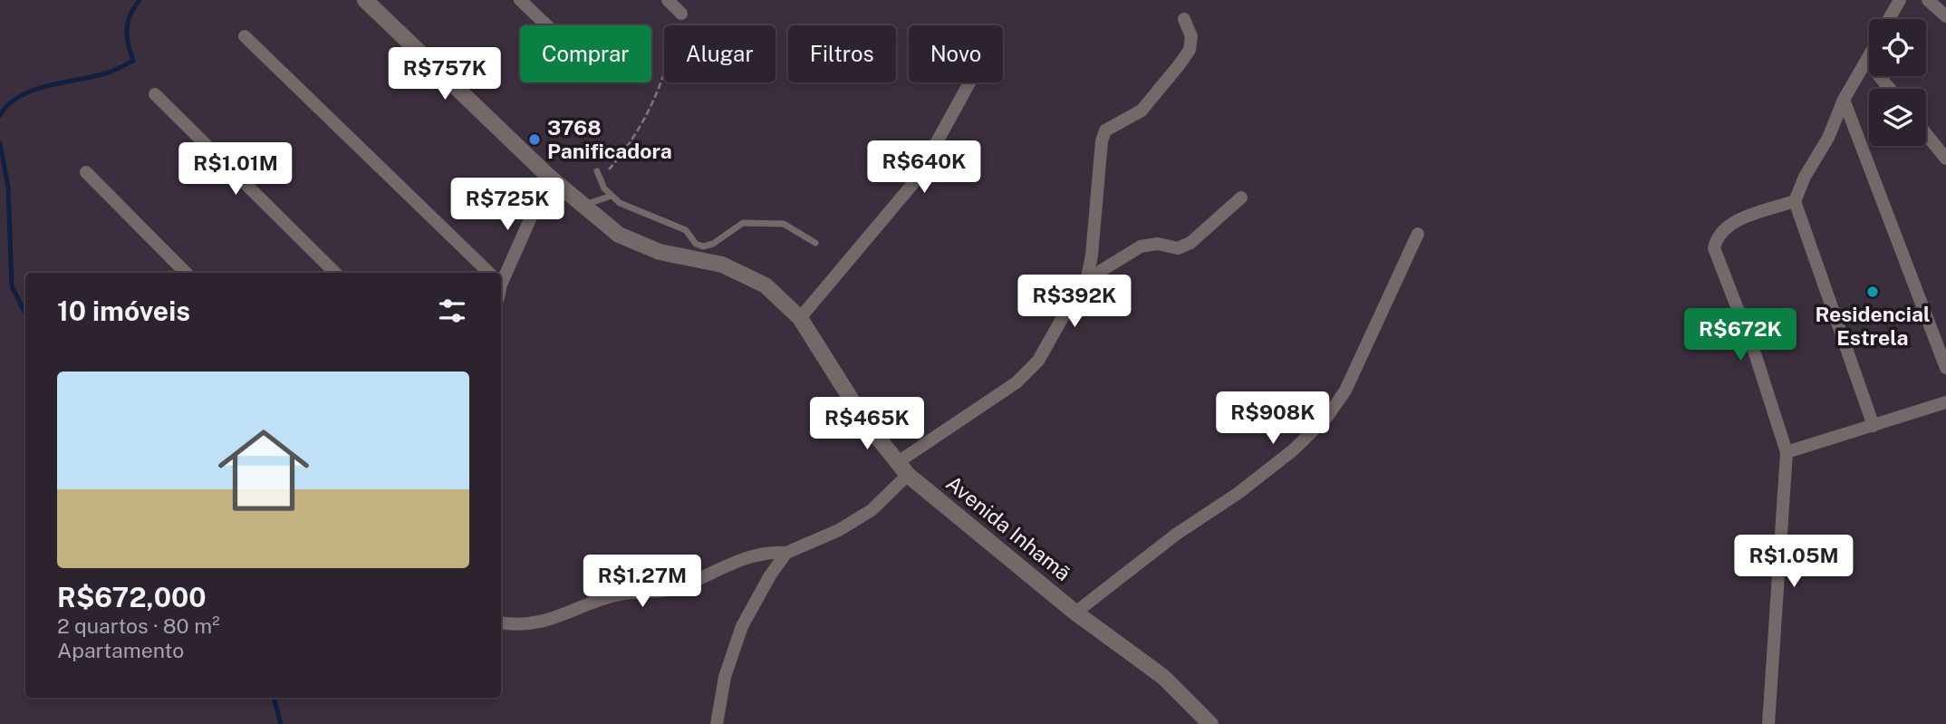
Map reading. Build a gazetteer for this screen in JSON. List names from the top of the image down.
{
  "streets": {
    "street": ["Avenida Inhamã"]
  },
  "places": ["3768 Panificadora", "Residencial Estrela"],
  "page": {
    "chip": [
      "Comprar",
      "Alugar",
      "Filtros",
      "Novo"
    ],
    "price": [
      "R$757K",
      "R$640K",
      "R$1.01M",
      "R$725K",
      "R$392K",
      "R$672K",
      "R$908K",
      "R$465K",
      "R$1.05M",
      "R$1.27M"
    ],
    "heading": "10 imóveis",
    "list": [
      {
        "name": "R$672,000",
        "note": "2 quartos · 80 m² · Apartamento"
      }
    ]
  }
}
